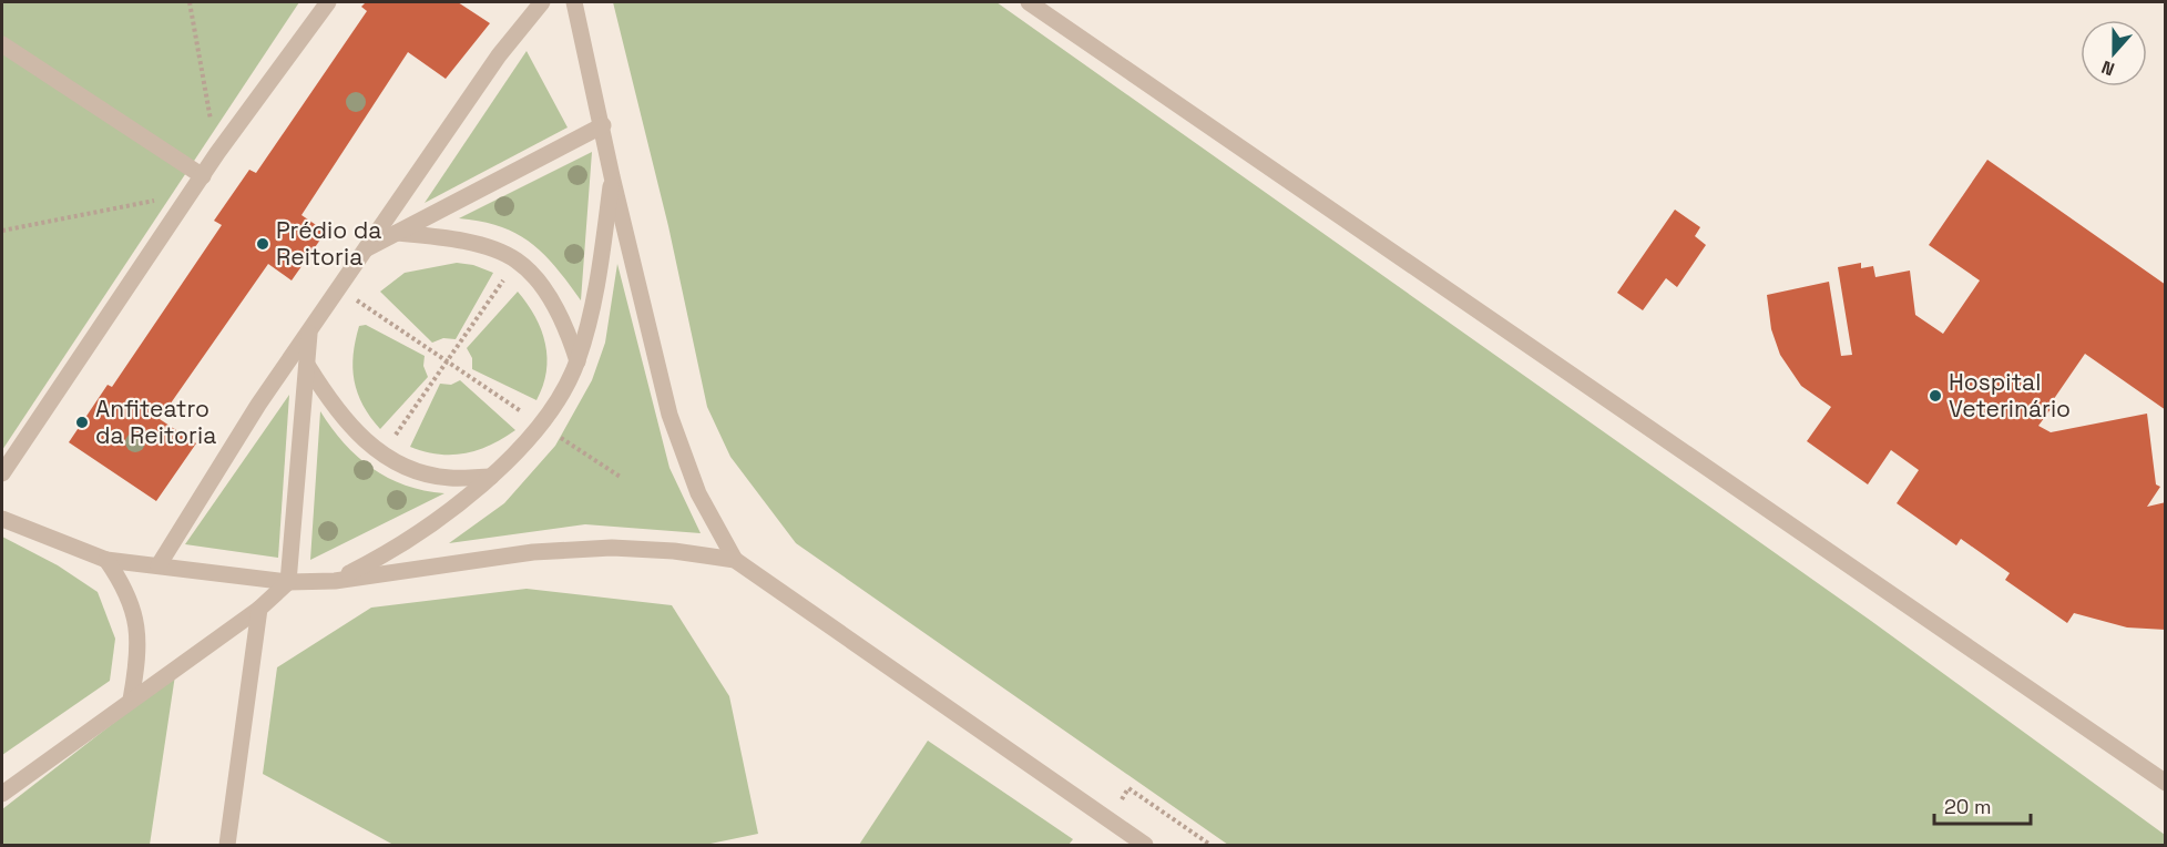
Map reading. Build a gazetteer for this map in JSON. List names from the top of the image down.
{
  "places": ["Prédio da Reitoria", "Hospital Veterinário", "Anfiteatro da Reitoria"],
  "scale_bar": "20 m",
  "north": "bottom"
}
